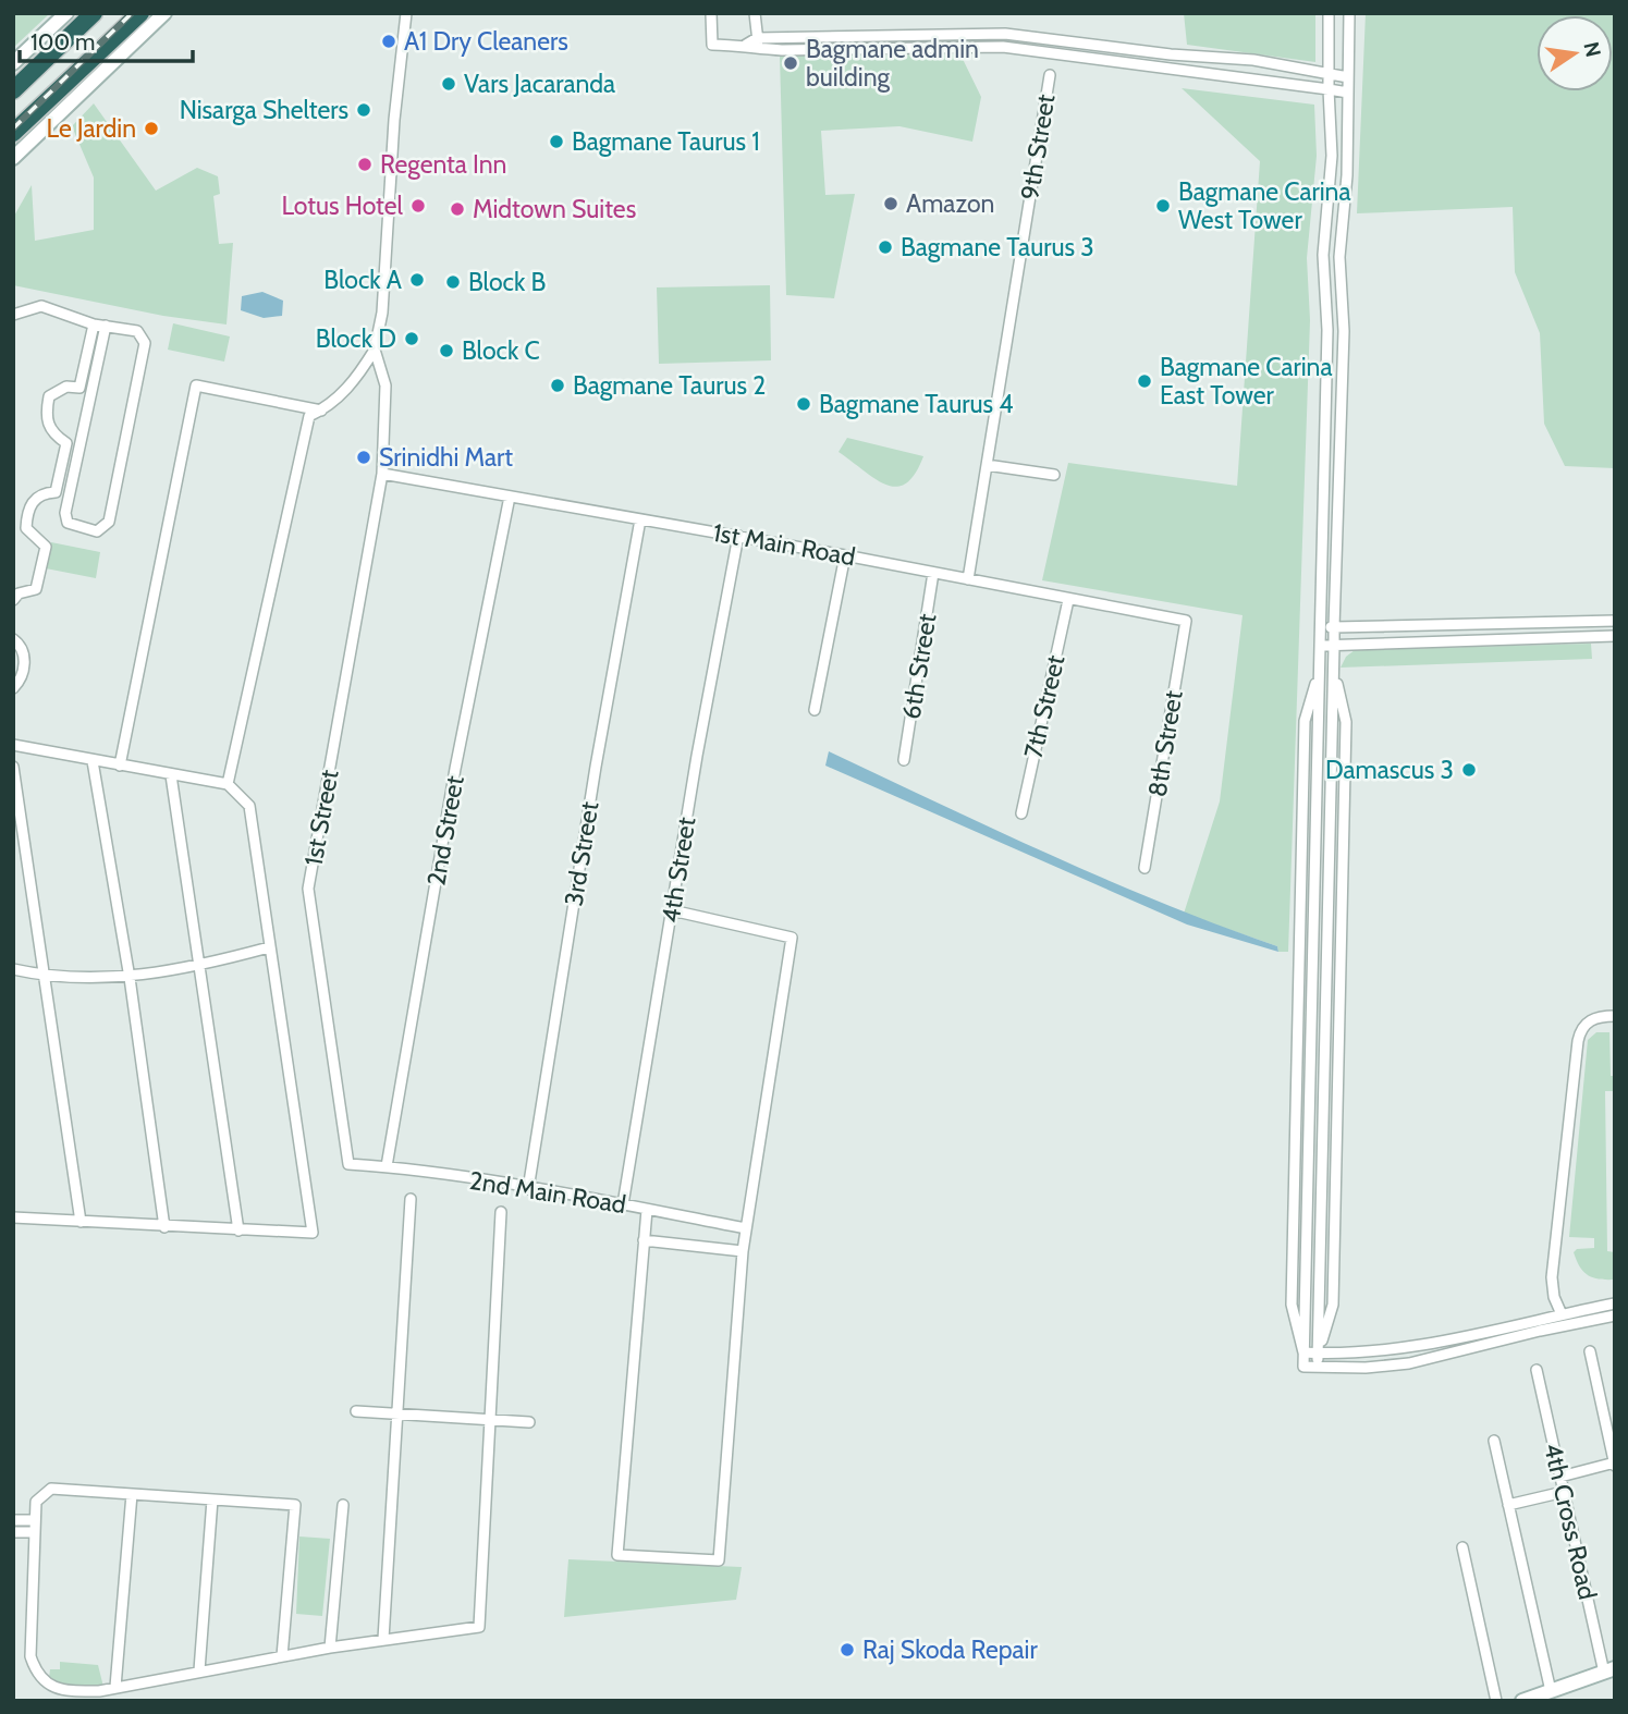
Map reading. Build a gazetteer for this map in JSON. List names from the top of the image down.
{
  "streets": {
    "street": [
      "9th Street",
      "1st Main Road",
      "6th Street",
      "7th Street",
      "8th Street",
      "1st Street",
      "2nd Street",
      "3rd Street",
      "4th Street",
      "2nd Main Road",
      "4th Cross Road"
    ]
  },
  "crossings": [
    ["9th Street", "1st Main Road"],
    ["1st Main Road", "6th Street"],
    ["1st Main Road", "7th Street"],
    ["1st Main Road", "8th Street"],
    ["1st Main Road", "1st Street"],
    ["1st Main Road", "2nd Street"],
    ["1st Main Road", "3rd Street"],
    ["1st Main Road", "4th Street"],
    ["1st Street", "2nd Main Road"],
    ["2nd Street", "2nd Main Road"],
    ["3rd Street", "2nd Main Road"],
    ["4th Street", "2nd Main Road"]
  ],
  "places": [
    "A1 Dry Cleaners",
    "Bagmane admin building",
    "Vars Jacaranda",
    "Nisarga Shelters",
    "Le Jardin",
    "Bagmane Taurus 1",
    "Regenta Inn",
    "Amazon",
    "Lotus Hotel",
    "Bagmane Carina West Tower",
    "Midtown Suites",
    "Bagmane Taurus 3",
    "Block A",
    "Block B",
    "Block D",
    "Block C",
    "Bagmane Carina East Tower",
    "Bagmane Taurus 2",
    "Bagmane Taurus 4",
    "Srinidhi Mart",
    "Damascus 3",
    "Raj Skoda Repair"
  ],
  "scale_bar": "100 m",
  "north": "right"
}
